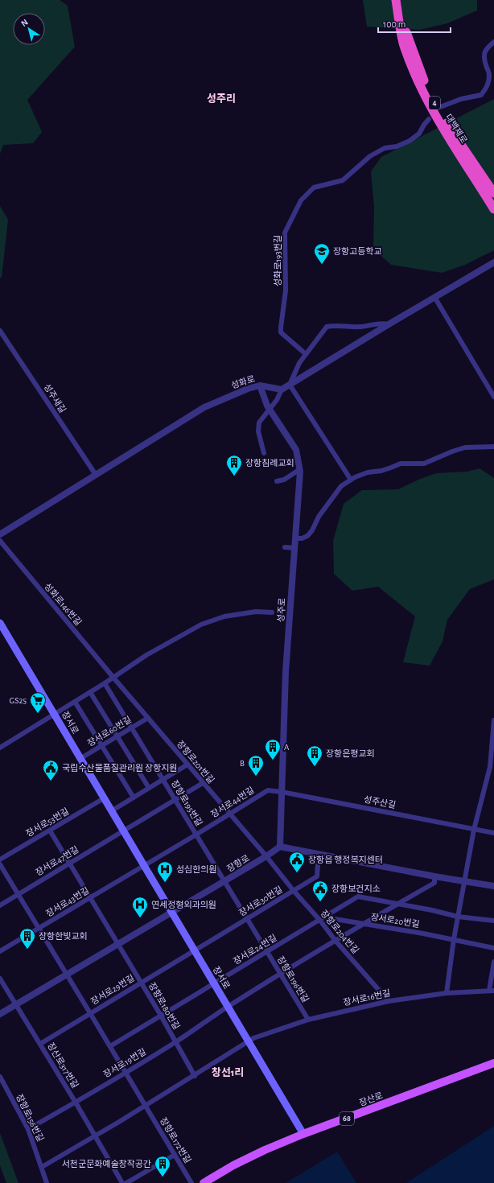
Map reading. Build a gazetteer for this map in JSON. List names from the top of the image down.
{
  "streets": {
    "highway": ["4", "대백제로"],
    "main road": ["장서로", "장산로", "68"],
    "street": [
      "성화로193번길",
      "성화로",
      "성주새길",
      "성화로146번길",
      "성주로",
      "장서로60번길",
      "장항로201번길",
      "장서로44번길",
      "성주산길",
      "장항로195번길",
      "장서로53번길",
      "장서로47번길",
      "장항로",
      "장서로30번길",
      "장서로43번길",
      "장서로20번길",
      "장항로204번길",
      "장서로24번길",
      "장항로196번길",
      "장서로29번길",
      "장서로16번길",
      "장항로180번길",
      "장서로19번길",
      "장산로317번길",
      "장항로156번길",
      "장항로172번길"
    ]
  },
  "crossings": [
    ["성화로", "성주새길"],
    ["성화로", "성주로"],
    ["성화로146번길", "장항로201번길"],
    ["성주로", "장서로44번길"],
    ["성주로", "성주산길"],
    ["성주로", "장항로"],
    ["장서로", "장서로60번길"],
    ["장서로", "장서로44번길"],
    ["장서로", "장서로53번길"],
    ["장서로", "장서로47번길"],
    ["장서로", "장항로"],
    ["장서로", "장서로30번길"],
    ["장서로", "장서로43번길"],
    ["장서로", "장서로20번길"],
    ["장서로", "장서로24번길"],
    ["장서로", "장서로29번길"],
    ["장서로", "장서로16번길"],
    ["장서로", "장서로19번길"],
    ["장서로", "장산로"],
    ["장서로60번길", "장항로201번길"],
    ["장서로60번길", "장항로195번길"],
    ["장항로201번길", "장서로44번길"],
    ["장항로201번길", "장항로"],
    ["장항로201번길", "장항로204번길"],
    ["장서로44번길", "성주산길"],
    ["장서로44번길", "장항로195번길"],
    ["장서로44번길", "장서로43번길"],
    ["장항로195번길", "장항로"],
    ["장항로195번길", "장항로196번길"],
    ["장서로53번길", "장항로180번길"],
    ["장서로47번길", "장항로180번길"],
    ["장서로47번길", "장항로172번길"],
    ["장항로", "장항로204번길"],
    ["장항로", "장항로196번길"],
    ["장항로", "장항로180번길"],
    ["장항로", "장산로317번길"],
    ["장항로", "장항로172번길"],
    ["장서로30번길", "장항로204번길"],
    ["장서로30번길", "장항로196번길"],
    ["장서로30번길", "장서로29번길"],
    ["장서로43번길", "장항로180번길"],
    ["장서로43번길", "장항로172번길"],
    ["장서로20번길", "장항로204번길"],
    ["장서로20번길", "장서로24번길"],
    ["장서로20번길", "장항로196번길"],
    ["장서로20번길", "장서로19번길"],
    ["장항로204번길", "장서로24번길"],
    ["장항로204번길", "장서로16번길"],
    ["장서로24번길", "장항로196번길"],
    ["장서로24번길", "장항로180번길"],
    ["장서로24번길", "장항로172번길"],
    ["장항로196번길", "장서로16번길"],
    ["장서로29번길", "장항로180번길"],
    ["장서로29번길", "장산로317번길"],
    ["장서로29번길", "장항로172번길"],
    ["장서로16번길", "장항로180번길"],
    ["장서로16번길", "장항로172번길"],
    ["장항로180번길", "장서로19번길"],
    ["장서로19번길", "장산로317번길"],
    ["장서로19번길", "장항로156번길"],
    ["장서로19번길", "장항로172번길"]
  ],
  "districts": ["성주리", "창선1리"],
  "places": {
    "school or university": ["장항고등학교"],
    "building": [
      "장항침례교회",
      "A",
      "장항은평교회",
      "B",
      "장항한빛교회",
      "서천군문화예술창작공간"
    ],
    "supermarket": ["GS25"],
    "public building": ["국립수산물품질관리원 장항지원", "장항읍 행정복지센터", "장항보건지소"],
    "hospital": ["성심한의원", "연세정형외과의원"]
  },
  "scale_bar": "100 m",
  "north": "top left"
}
